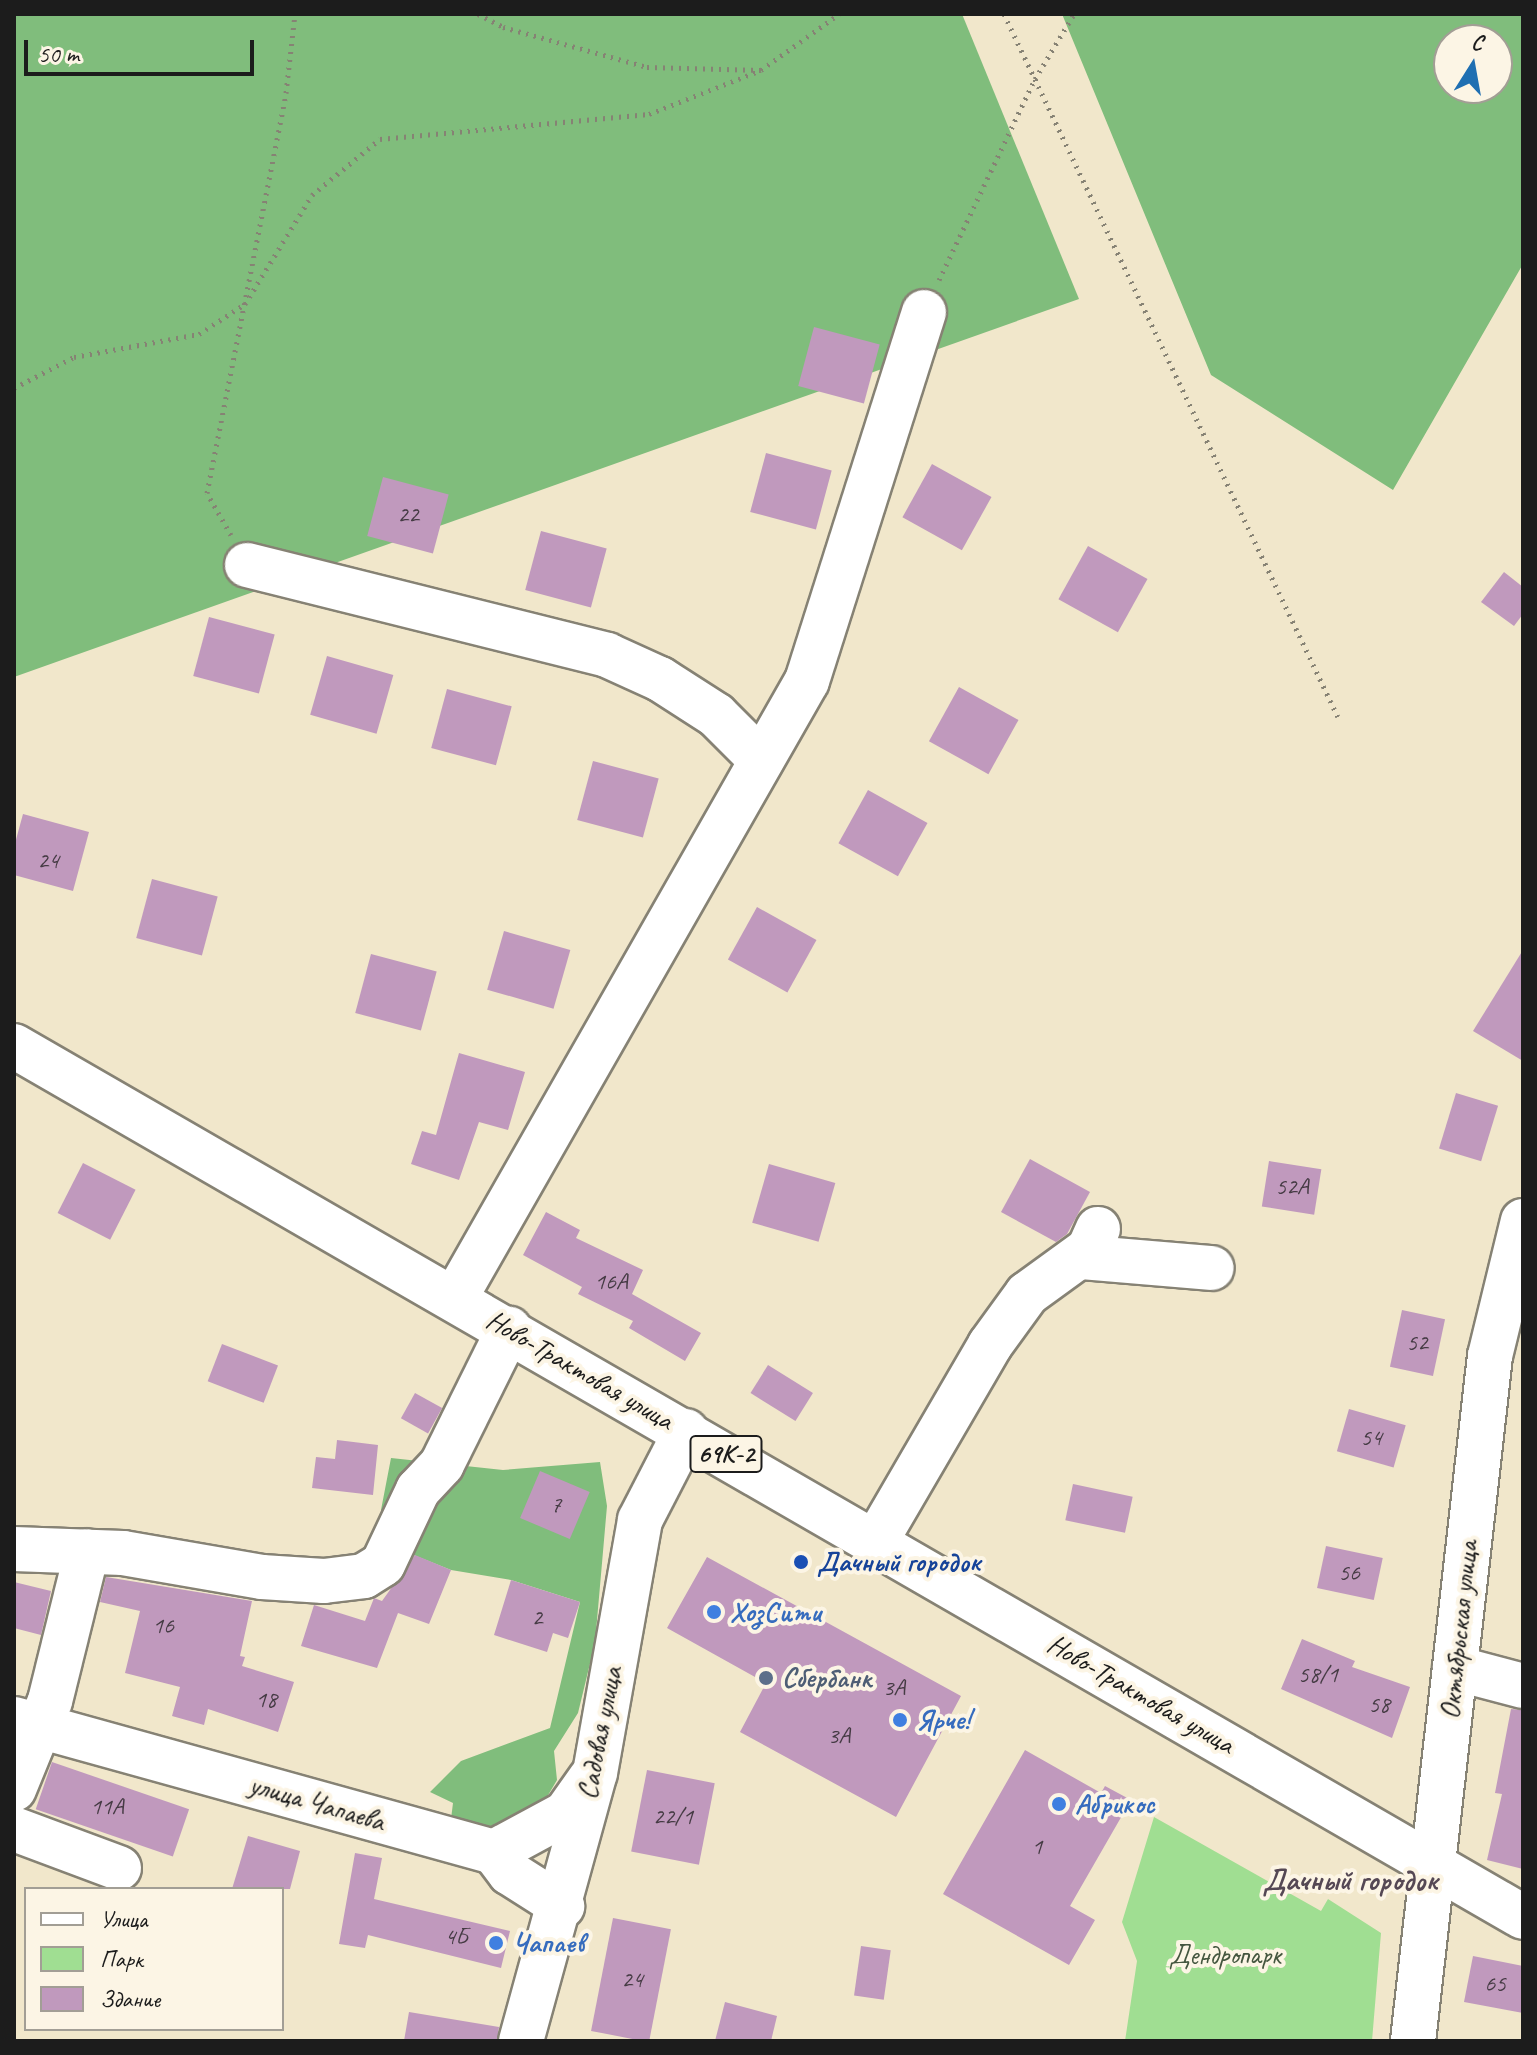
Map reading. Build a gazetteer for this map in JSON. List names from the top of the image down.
{
  "streets": {
    "street": [
      "Ново-Трактовая улица",
      "69К-2",
      "Октябрьская улица",
      "Садовая улица",
      "улица Чапаева"
    ]
  },
  "crossings": [
    ["Ново-Трактовая улица", "69К-2"],
    ["Ново-Трактовая улица", "Октябрьская улица"],
    ["Ново-Трактовая улица", "Садовая улица"],
    ["69К-2", "Октябрьская улица"]
  ],
  "districts": ["Дачный городок"],
  "parks": ["Дендропарк"],
  "places": [
    "Дачный городок",
    "ХозСити",
    "Сбербанк",
    "Ярче!",
    "Абрикос",
    "Чапаев"
  ],
  "house_numbers": [
    "22",
    "24",
    "52А",
    "16А",
    "52",
    "54",
    "7",
    "56",
    "2",
    "16",
    "58/1",
    "3А",
    "18",
    "58",
    "3А",
    "11А",
    "22/1",
    "1",
    "4Б",
    "24",
    "65"
  ],
  "legend": ["Улица", "Парк", "Здание"],
  "scale_bar": "50 m",
  "north": "top"
}
